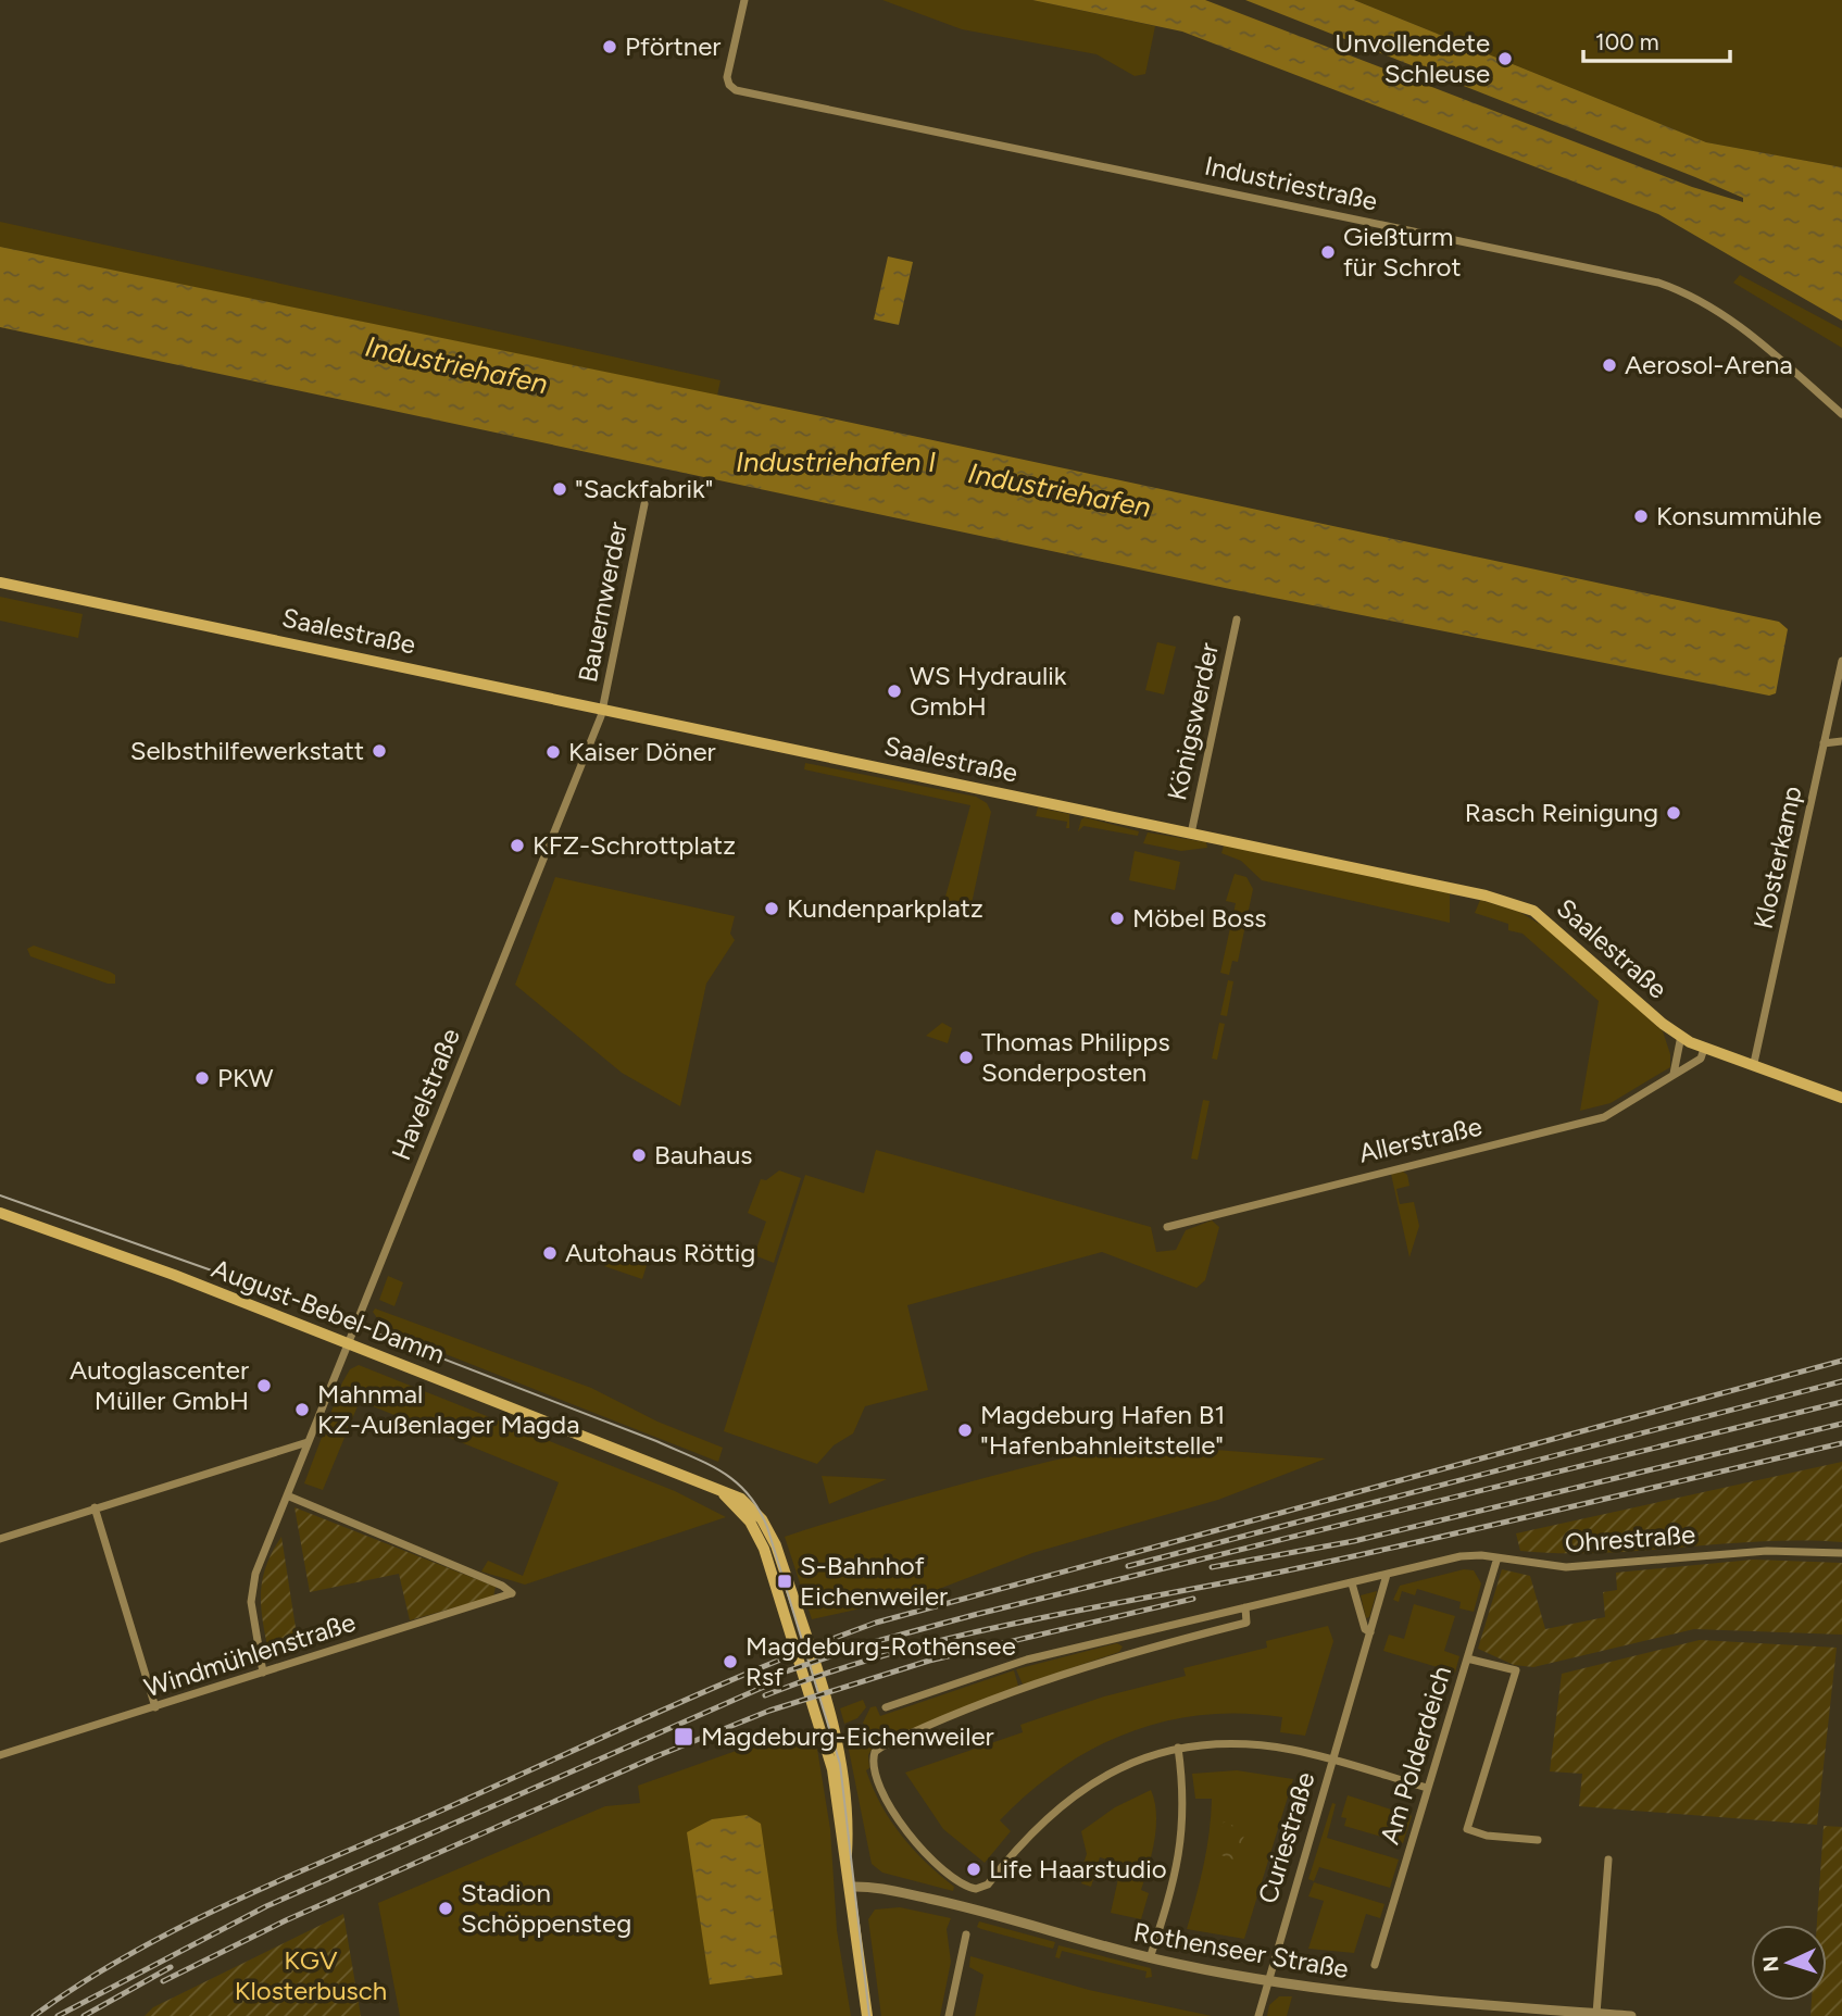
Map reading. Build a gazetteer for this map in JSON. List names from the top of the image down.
{
  "streets": {
    "main road": ["Saalestraße", "August-Bebel-Damm"],
    "street": [
      "Industriestraße",
      "Bauernwerder",
      "Königswerder",
      "Klosterkamp",
      "Havelstraße",
      "Allerstraße",
      "Ohrestraße",
      "Windmühlenstraße",
      "Am Polderdeich",
      "Curiestraße",
      "Rothenseer Straße"
    ]
  },
  "crossings": [
    ["Bauernwerder", "Saalestraße"],
    ["Bauernwerder", "Havelstraße"],
    ["Saalestraße", "Königswerder"],
    ["Saalestraße", "Klosterkamp"],
    ["Saalestraße", "Havelstraße"],
    ["Saalestraße", "Allerstraße"],
    ["Havelstraße", "August-Bebel-Damm"],
    ["Havelstraße", "Windmühlenstraße"],
    ["August-Bebel-Damm", "Rothenseer Straße"],
    ["Ohrestraße", "Am Polderdeich"],
    ["Ohrestraße", "Curiestraße"],
    ["Am Polderdeich", "Curiestraße"],
    ["Curiestraße", "Rothenseer Straße"]
  ],
  "water": ["Industriehafen", "Industriehafen I"],
  "parks": ["KGV Klosterbusch"],
  "places": {
    "other": [
      "Pförtner",
      "Unvollendete Schleuse",
      "Gießturm für Schrot",
      "Aerosol-Arena",
      "\"Sackfabrik\"",
      "Konsummühle",
      "WS Hydraulik GmbH",
      "Selbsthilfewerkstatt",
      "Kaiser Döner",
      "Rasch Reinigung",
      "KFZ-Schrottplatz",
      "Kundenparkplatz",
      "Möbel Boss",
      "Thomas Philipps Sonderposten",
      "PKW",
      "Bauhaus",
      "Autohaus Röttig",
      "Autoglascenter Müller GmbH",
      "Mahnmal KZ-Außenlager Magda",
      "Magdeburg Hafen B1 \"Hafenbahnleitstelle\"",
      "Magdeburg-Rothensee Rsf",
      "Life Haarstudio",
      "Stadion Schöppensteg"
    ],
    "transit": ["S-Bahnhof Eichenweiler", "Magdeburg-Eichenweiler"]
  },
  "scale_bar": "100 m",
  "north": "left"
}
